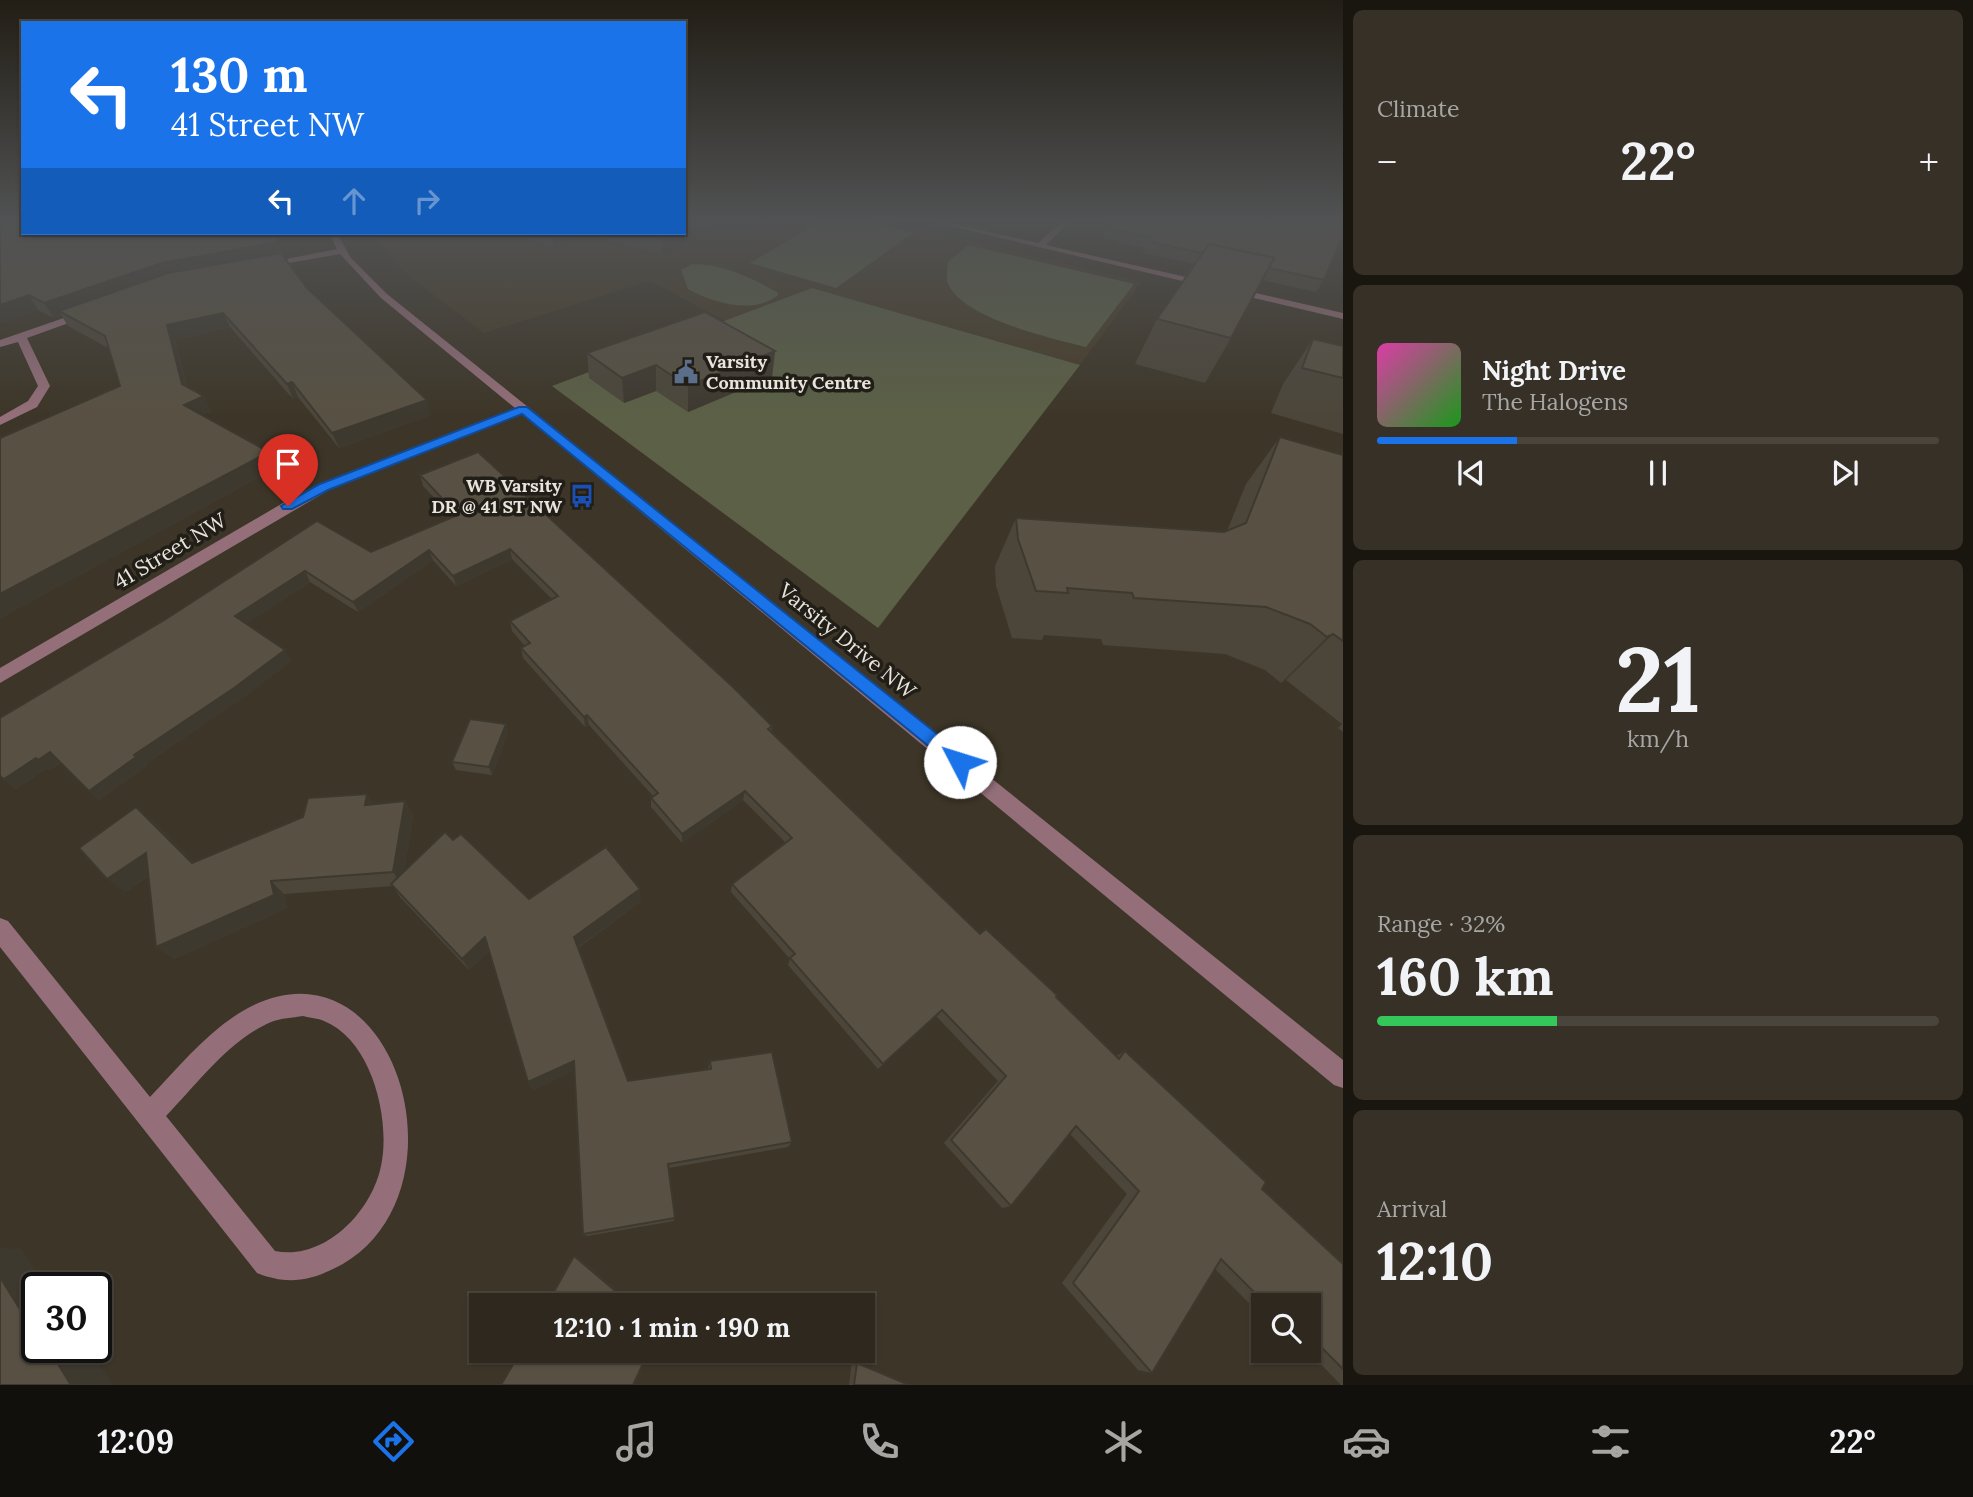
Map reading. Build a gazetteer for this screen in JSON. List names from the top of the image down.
{
  "streets": {
    "street": ["41 Street NW", "Varsity Drive NW"]
  },
  "crossings": [
    ["41 Street NW", "Varsity Drive NW"]
  ],
  "places": {
    "public building": ["Varsity Community Centre"],
    "bus stop": ["WB Varsity DR @ 41 ST NW"]
  },
  "page": {
    "tile": [
      "Climate",
      ["21", "km/h"],
      ["Range · 32%", "160 km"],
      ["Arrival", "12:10"]
    ],
    "turn": ["130 m", "41 Street NW"],
    "heat": ["−", "22°", "+"],
    "song": ["Night Drive", "The Halogens"],
    "limit": "30",
    "trip": "12:10 · 1 min · 190 m",
    "tabs": ["12:09", "22°"]
  }
}
